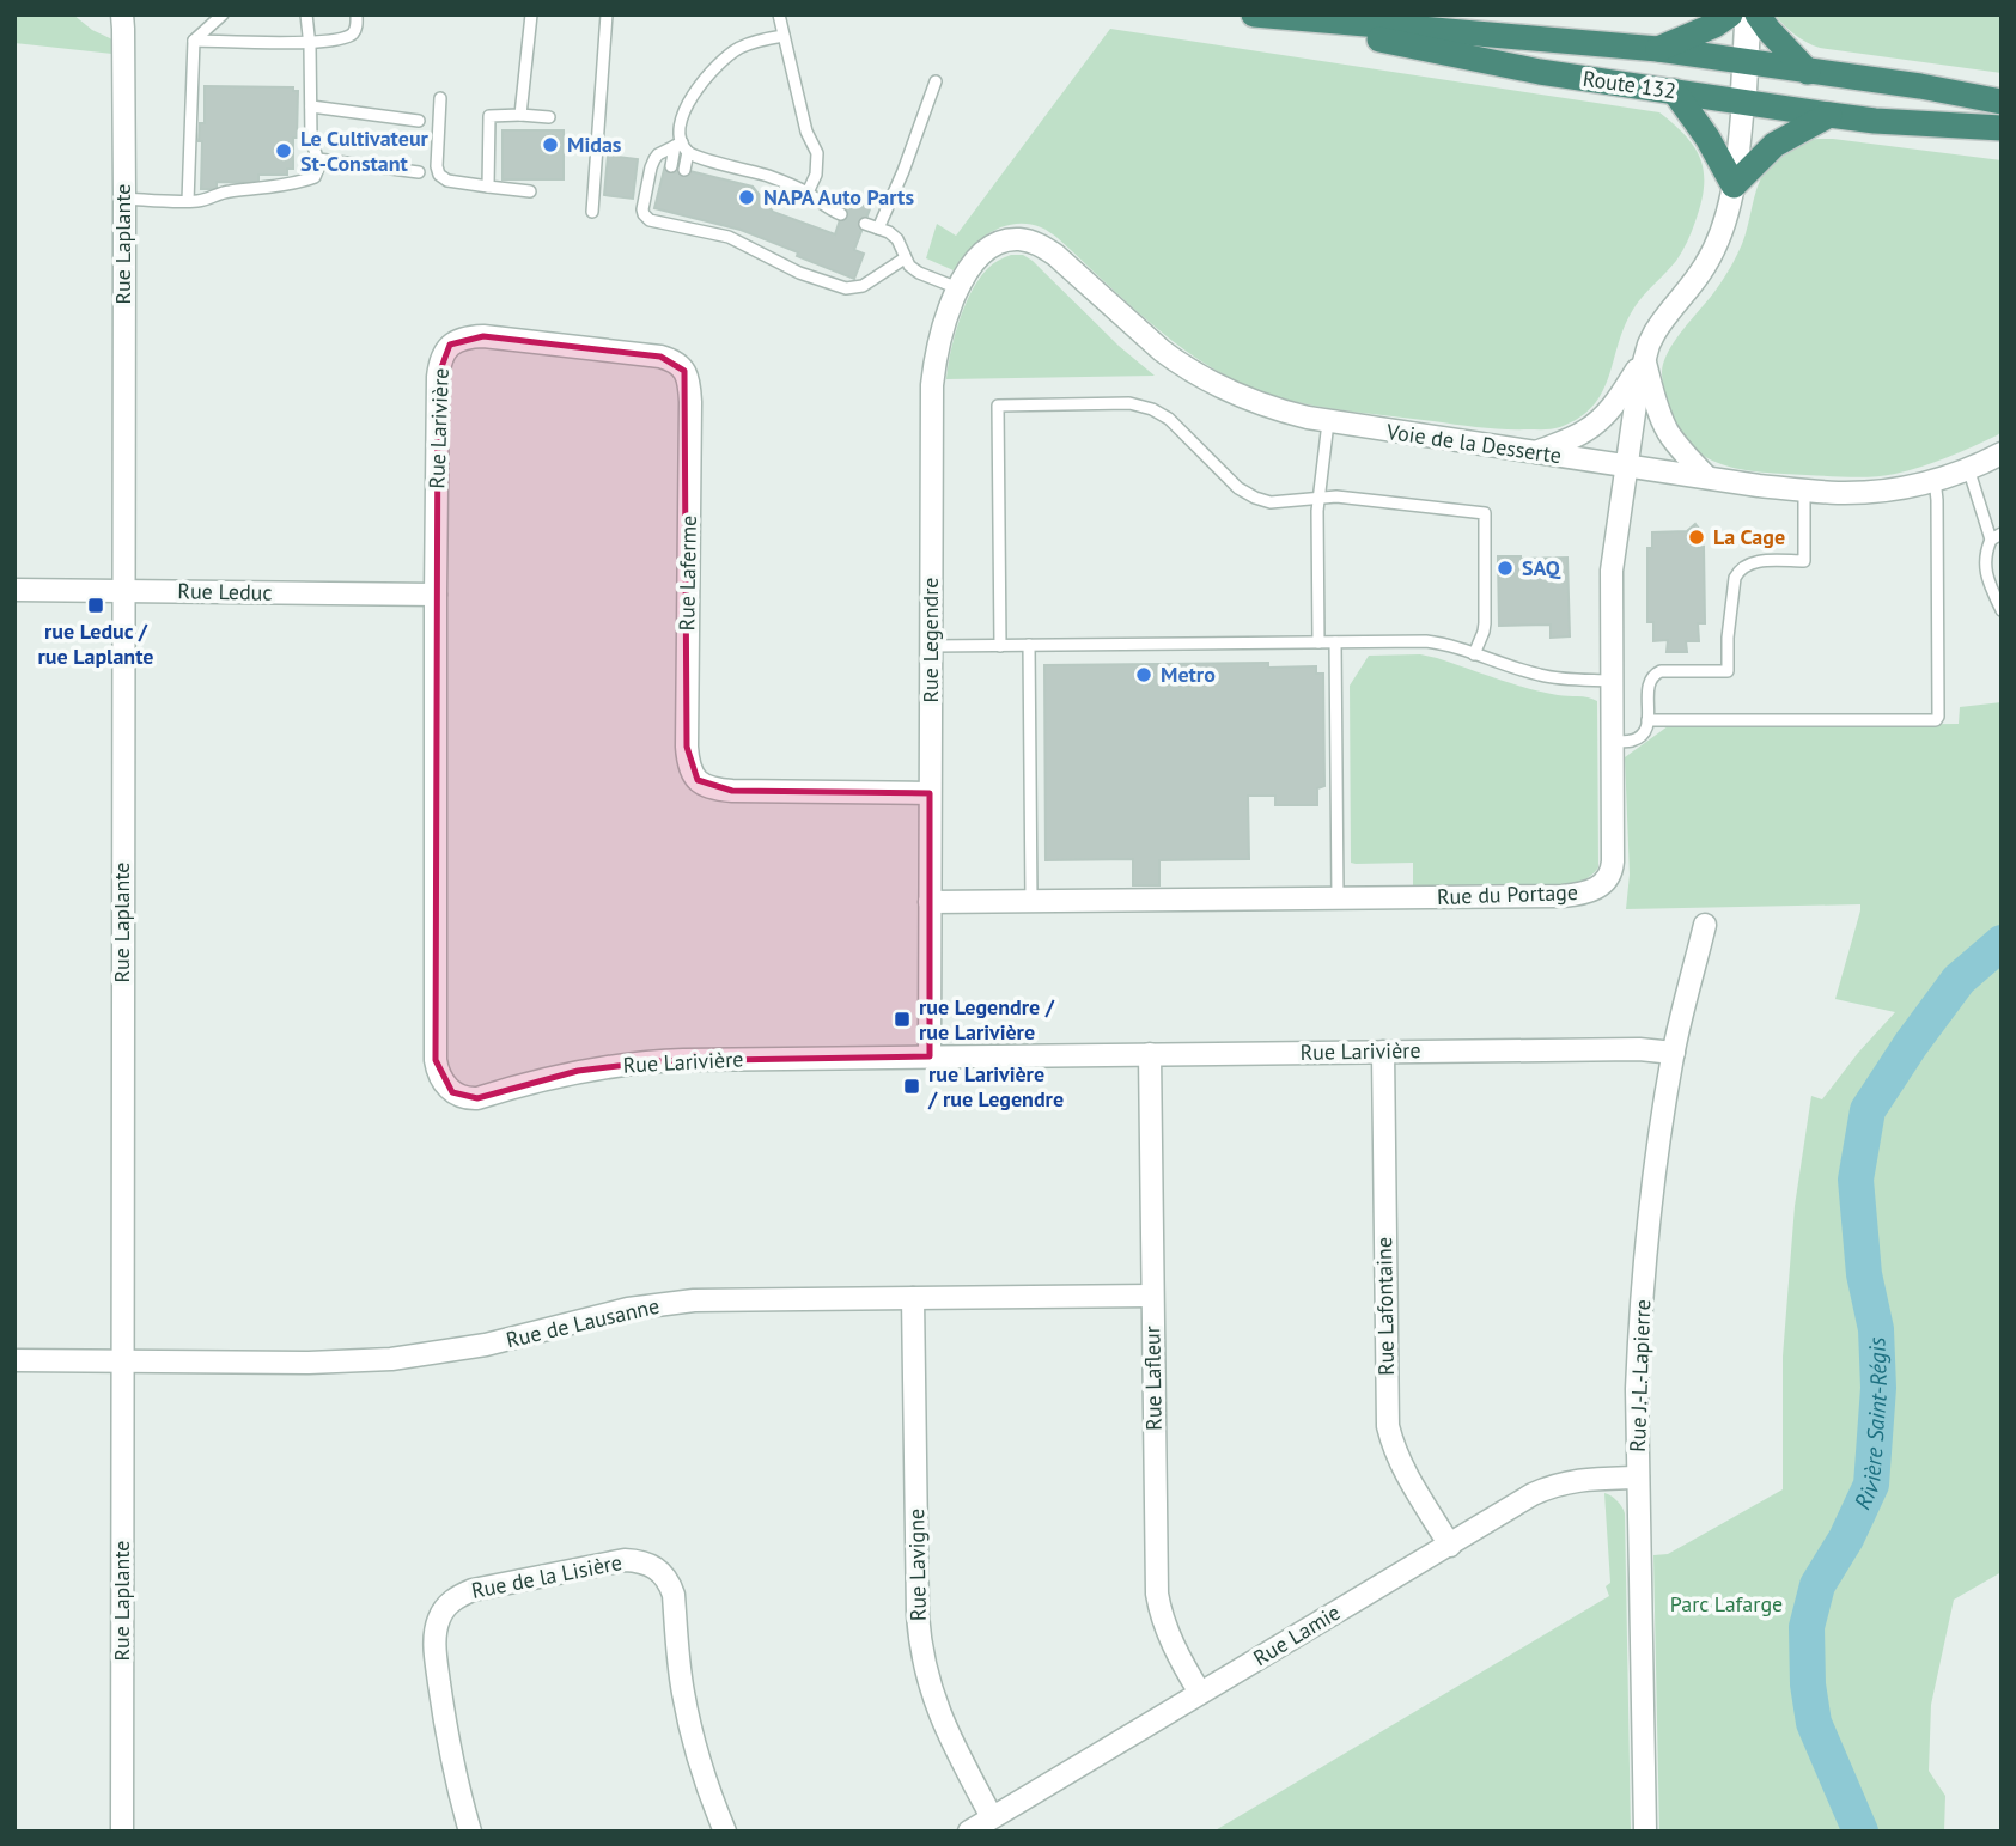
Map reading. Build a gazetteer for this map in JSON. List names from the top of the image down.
{
  "streets": {
    "highway": ["Route 132"],
    "street": [
      "Rue Laplante",
      "Rue Larivière",
      "Voie de la Desserte",
      "Rue Laferme",
      "Rue Leduc",
      "Rue Legendre",
      "Rue du Portage",
      "Rue Lafontaine",
      "Rue de Lausanne",
      "Rue J.-L.-Lapierre",
      "Rue Lafleur",
      "Rue Lavigne",
      "Rue de la Lisière",
      "Rue Lamie"
    ]
  },
  "crossings": [
    ["Route 132", "Rue du Portage"],
    ["Rue Laplante", "Rue Leduc"],
    ["Rue Laplante", "Rue de Lausanne"],
    ["Rue Larivière", "Rue Laferme"],
    ["Rue Larivière", "Rue Leduc"],
    ["Rue Larivière", "Rue Legendre"],
    ["Rue Larivière", "Rue Lafontaine"],
    ["Rue Larivière", "Rue J.-L.-Lapierre"],
    ["Rue Larivière", "Rue Lafleur"],
    ["Voie de la Desserte", "Rue Legendre"],
    ["Voie de la Desserte", "Rue du Portage"],
    ["Rue Laferme", "Rue Legendre"],
    ["Rue Legendre", "Rue du Portage"],
    ["Rue Lafontaine", "Rue Lamie"],
    ["Rue de Lausanne", "Rue Lafleur"],
    ["Rue de Lausanne", "Rue Lavigne"],
    ["Rue J.-L.-Lapierre", "Rue Lamie"],
    ["Rue Lafleur", "Rue Lamie"],
    ["Rue Lavigne", "Rue Lamie"]
  ],
  "water": ["Rivière Saint-Régis"],
  "parks": ["Parc Lafarge"],
  "places": {
    "other": [
      "Midas",
      "Le Cultivateur St-Constant",
      "NAPA Auto Parts",
      "La Cage",
      "SAQ",
      "Metro"
    ],
    "transit": ["rue Leduc / rue Laplante", "rue Legendre / rue Larivière", "rue Larivière / rue Legendre"]
  }
}
